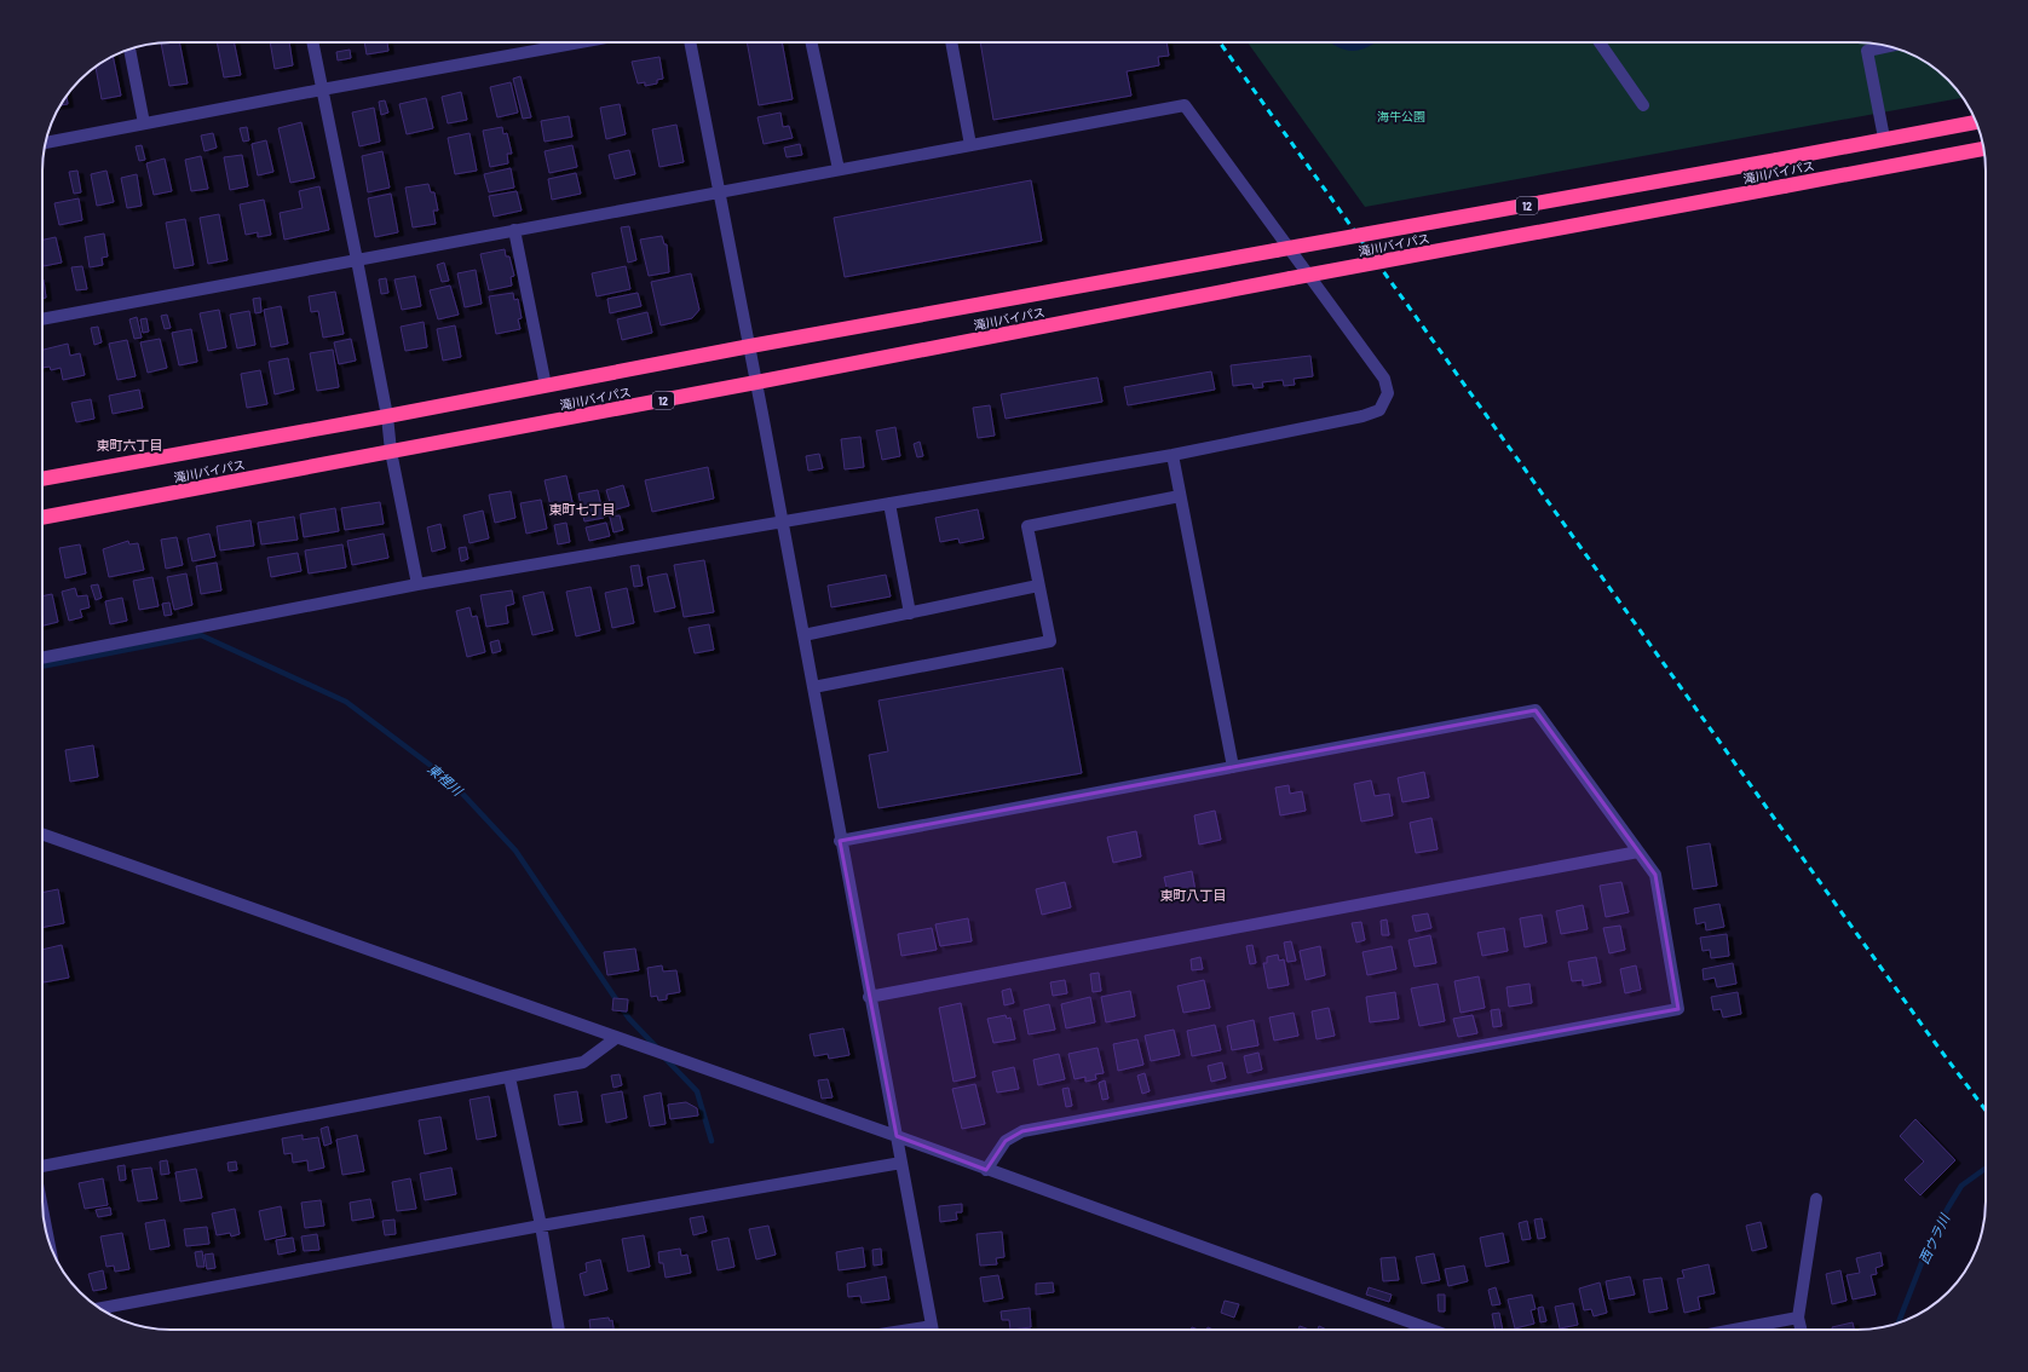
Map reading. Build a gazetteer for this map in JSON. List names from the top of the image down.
{
  "streets": {
    "highway": ["滝川バイパス", "12"]
  },
  "districts": ["東町六丁目", "東町七丁目", "東町八丁目"],
  "water": ["東裡川", "西ウラ川"],
  "parks": ["海牛公園"]
}
